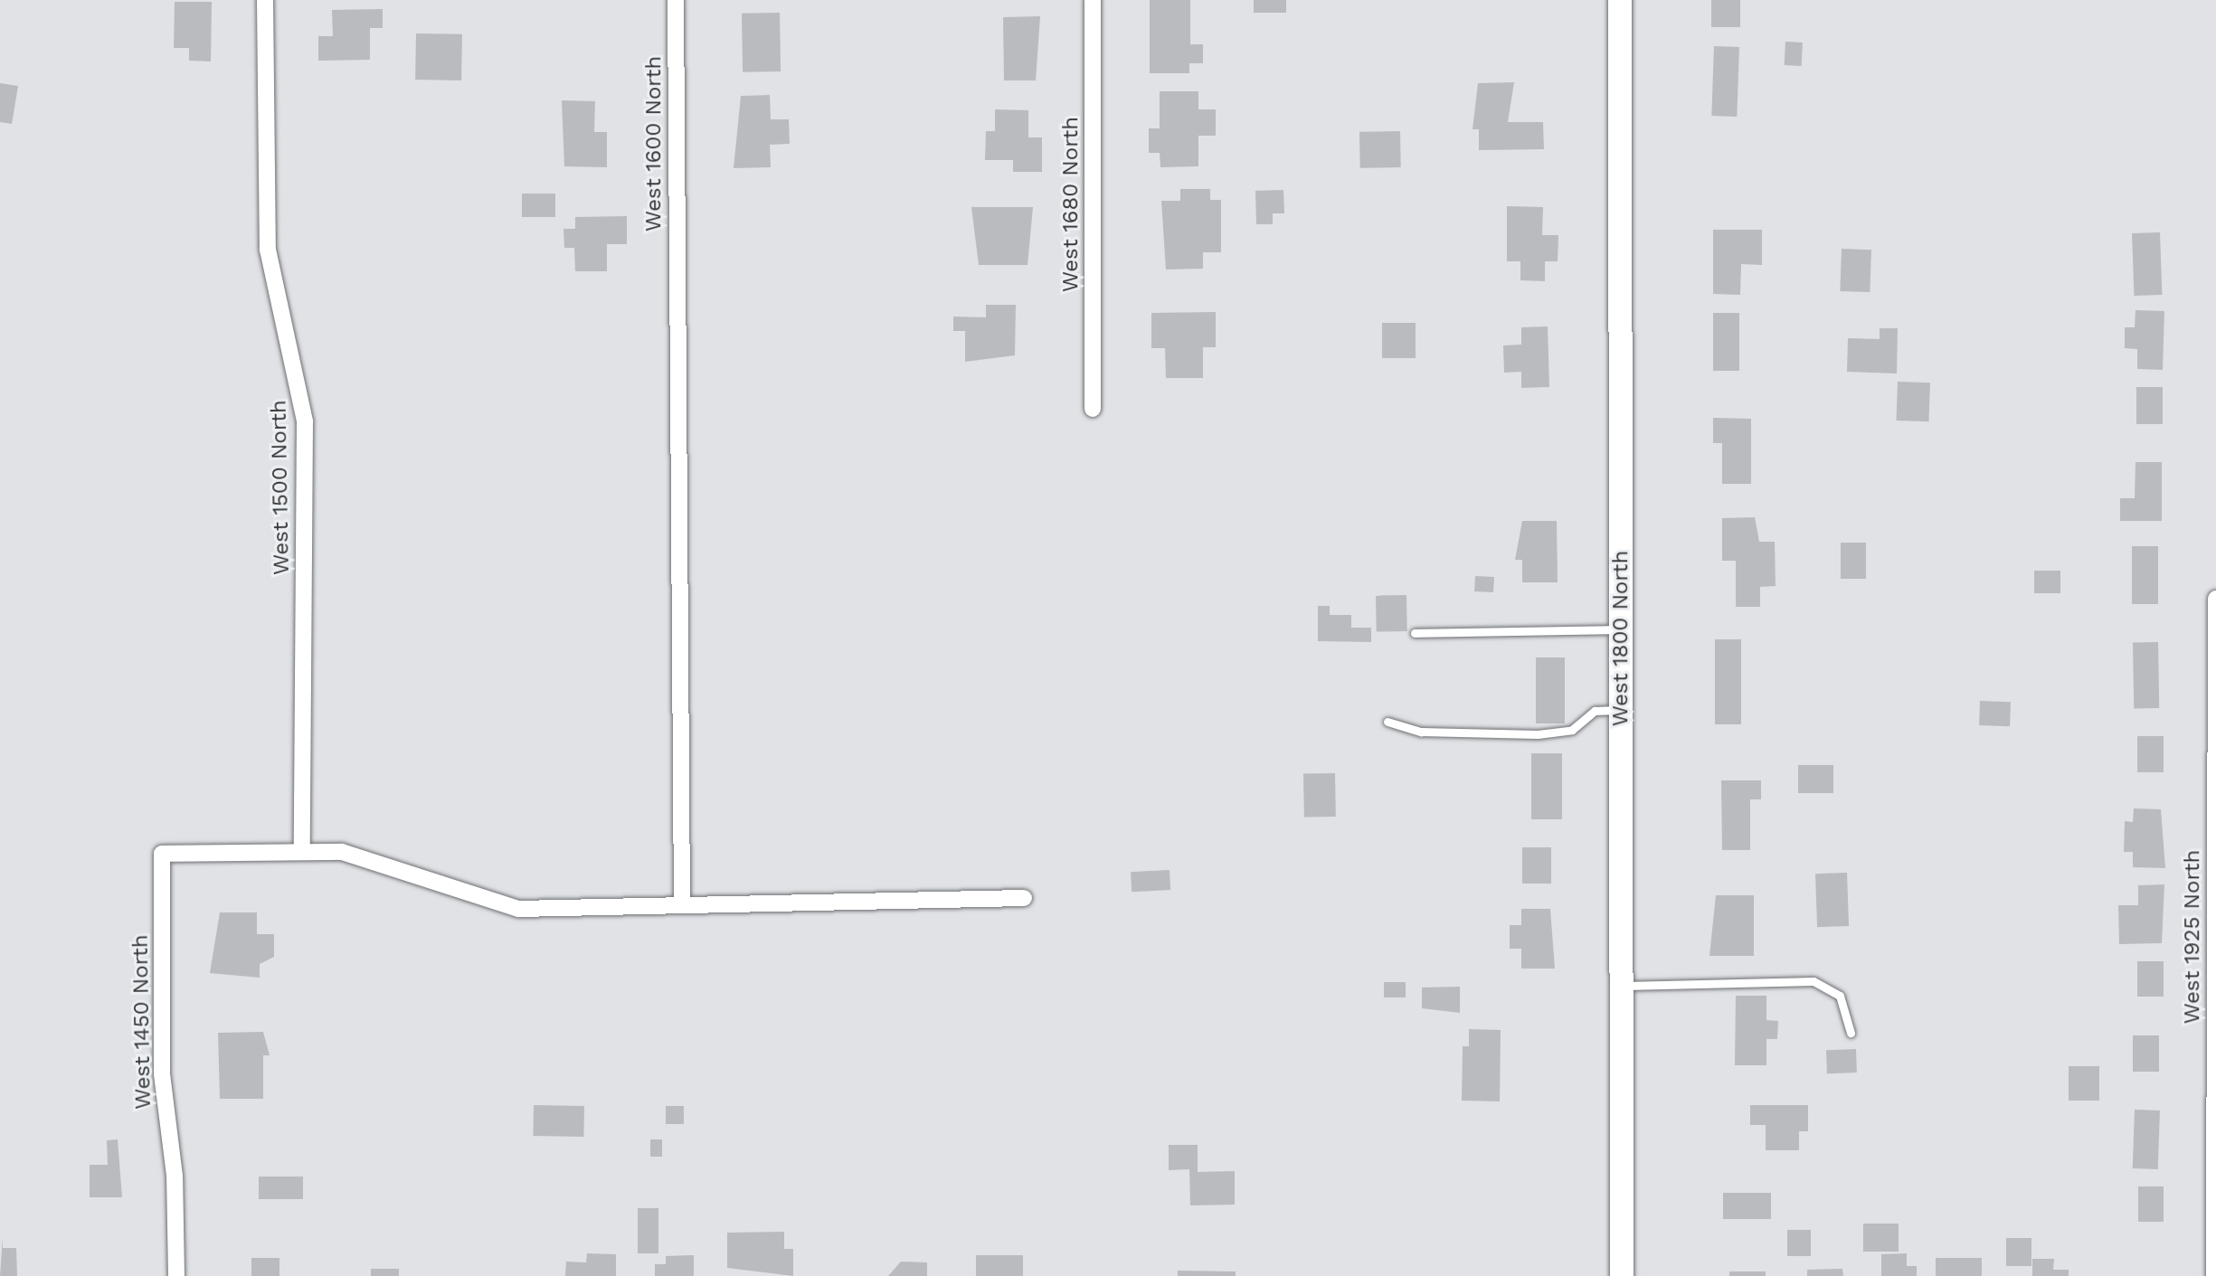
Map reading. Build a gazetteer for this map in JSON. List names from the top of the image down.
{
  "streets": {
    "main road": ["West 1800 North"],
    "street": [
      "West 1600 North",
      "West 1680 North",
      "West 1500 North",
      "West 1925 North",
      "West 1450 North"
    ]
  },
  "crossings": [
    ["West 1500 North", "West 1450 North"]
  ]
}
